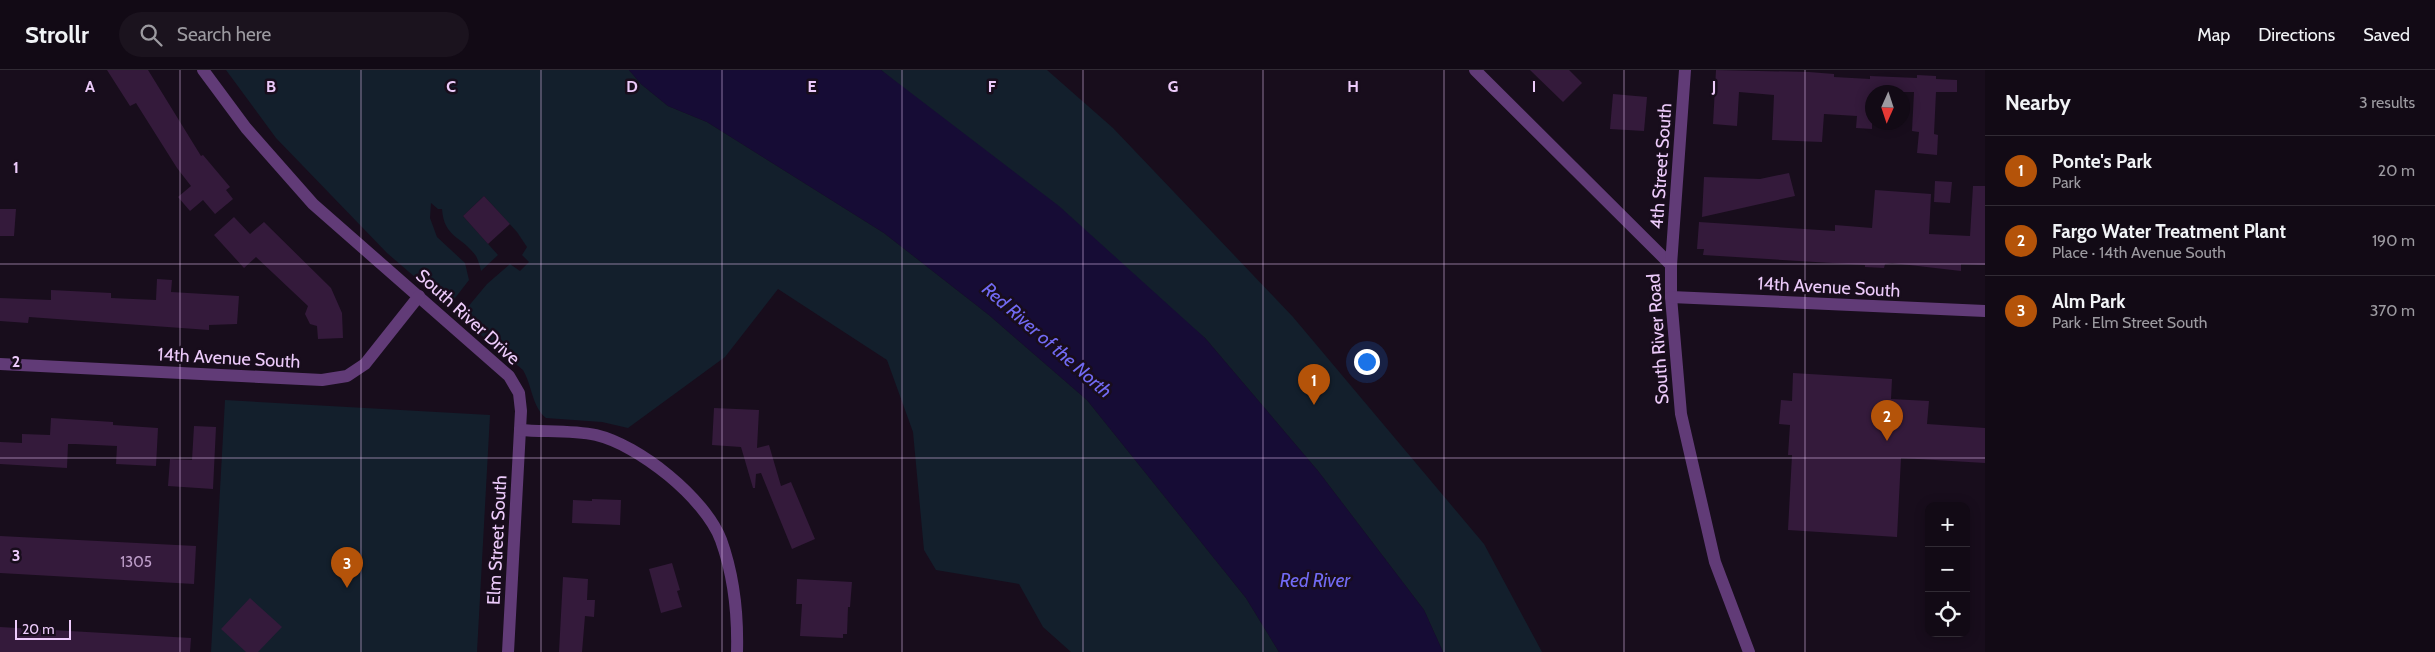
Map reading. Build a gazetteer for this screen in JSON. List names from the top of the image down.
{
  "streets": {
    "street": [
      "4th Street South",
      "14th Avenue South",
      "South River Drive",
      "South River Road",
      "Elm Street South"
    ]
  },
  "crossings": [
    ["4th Street South", "South River Road"],
    ["14th Avenue South", "South River Drive"],
    ["14th Avenue South", "South River Road"],
    ["South River Drive", "Elm Street South"]
  ],
  "water": ["Red River of the North", "Red River"],
  "house_numbers": ["1305"],
  "scale_bar": "20 m",
  "north": "bottom",
  "page": {
    "header": "Strollr",
    "search": "Search here",
    "nav": ["Map", "Directions", "Saved"],
    "heading": ["Nearby", "3 results"],
    "list": [
      {
        "mark": "1",
        "name": "Ponte's Park",
        "note": "Park",
        "value": "20 m"
      },
      {
        "mark": "2",
        "name": "Fargo Water Treatment Plant",
        "note": "Place · 14th Avenue South",
        "value": "190 m"
      },
      {
        "mark": "3",
        "name": "Alm Park",
        "note": "Park · Elm Street South",
        "value": "370 m"
      }
    ],
    "pins": ["1", "2", "3"],
    "map_buttons": ["+", "−"],
    "scale": "20 m"
  },
  "grid": {
    "columns": [
      "A",
      "B",
      "C",
      "D",
      "E",
      "F",
      "G",
      "H",
      "I",
      "J"
    ],
    "rows": ["1", "2", "3"]
  }
}
